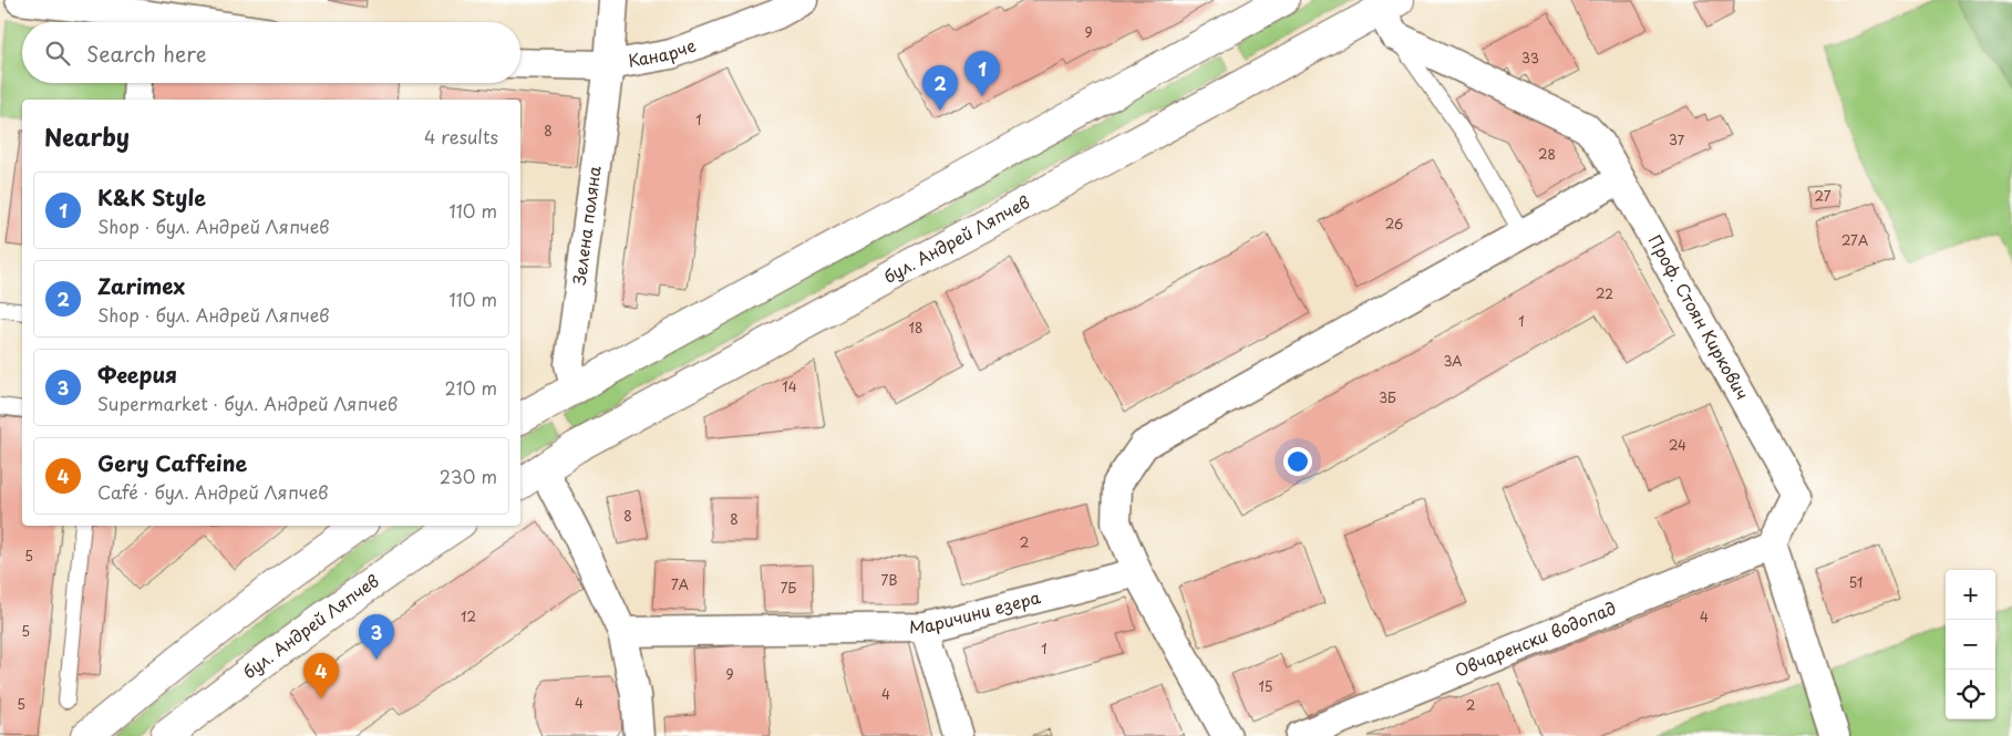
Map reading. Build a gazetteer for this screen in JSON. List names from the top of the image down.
{
  "streets": {
    "main road": ["бул. Андрей Ляпчев"],
    "street": [
      "Канарче",
      "Зелена поляна",
      "Проф. Стоян Киркович",
      "Маричини езера",
      "Овчаренски водопад"
    ]
  },
  "crossings": [
    ["Канарче", "Зелена поляна"],
    ["бул. Андрей Ляпчев", "Проф. Стоян Киркович"],
    ["Проф. Стоян Киркович", "Овчаренски водопад"]
  ],
  "house_numbers": [
    "9",
    "33",
    "1",
    "8",
    "37",
    "28",
    "27",
    "26",
    "27А",
    "22",
    "1",
    "18",
    "3А",
    "14",
    "3Б",
    "24",
    "8",
    "8",
    "2",
    "5",
    "7В",
    "51",
    "7А",
    "7Б",
    "12",
    "4",
    "5",
    "1",
    "9",
    "15",
    "4",
    "4",
    "5",
    "2"
  ],
  "page": {
    "search": "Search here",
    "pins": [
      "1",
      "2",
      "3",
      "4"
    ],
    "heading": ["Nearby", "4 results"],
    "list": [
      {
        "mark": "1",
        "name": "K&K Style",
        "note": "Shop · бул. Андрей Ляпчев",
        "value": "110 m"
      },
      {
        "mark": "2",
        "name": "Zarimex",
        "note": "Shop · бул. Андрей Ляпчев",
        "value": "110 m"
      },
      {
        "mark": "3",
        "name": "Феерия",
        "note": "Supermarket · бул. Андрей Ляпчев",
        "value": "210 m"
      },
      {
        "mark": "4",
        "name": "Gery Caffeine",
        "note": "Café · бул. Андрей Ляпчев",
        "value": "230 m"
      }
    ],
    "map_buttons": ["+", "−"]
  }
}
